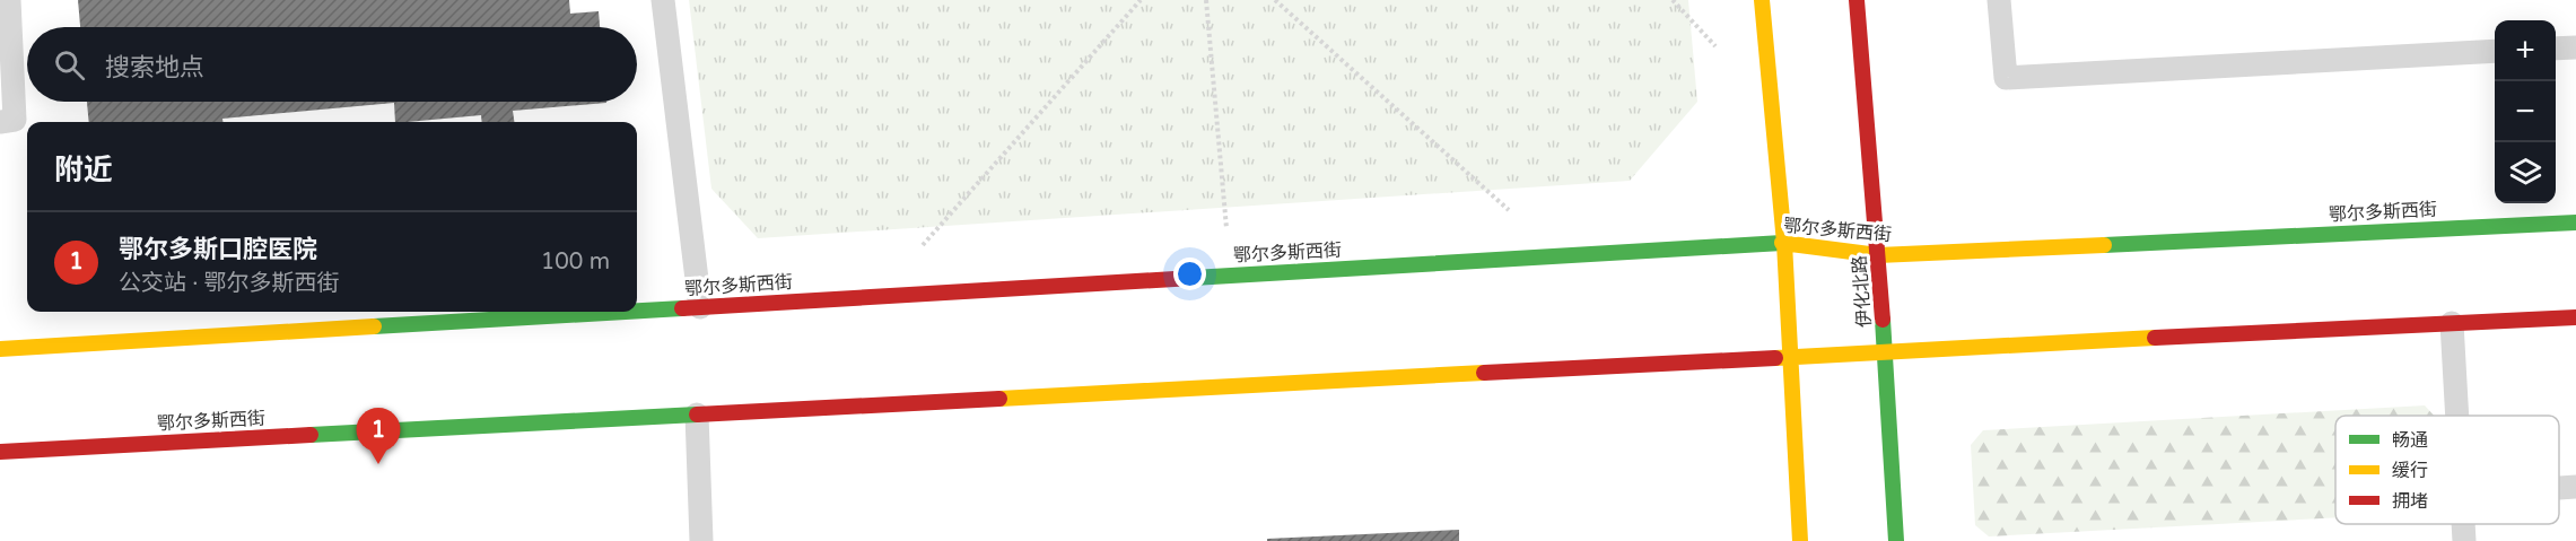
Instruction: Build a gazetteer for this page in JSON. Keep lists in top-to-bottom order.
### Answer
{
  "streets": {
    "main road": ["鄂尔多斯西街", "伊化北路"]
  },
  "crossings": [
    ["鄂尔多斯西街", "伊化北路"]
  ],
  "legend": ["畅通", "缓行", "拥堵"],
  "page": {
    "map_buttons": ["+", "−"],
    "search": "搜索地点",
    "heading": "附近",
    "list": [
      {
        "mark": "1",
        "name": "鄂尔多斯口腔医院",
        "note": "公交站 · 鄂尔多斯西街",
        "value": "100 m"
      }
    ],
    "pins": "1"
  }
}
